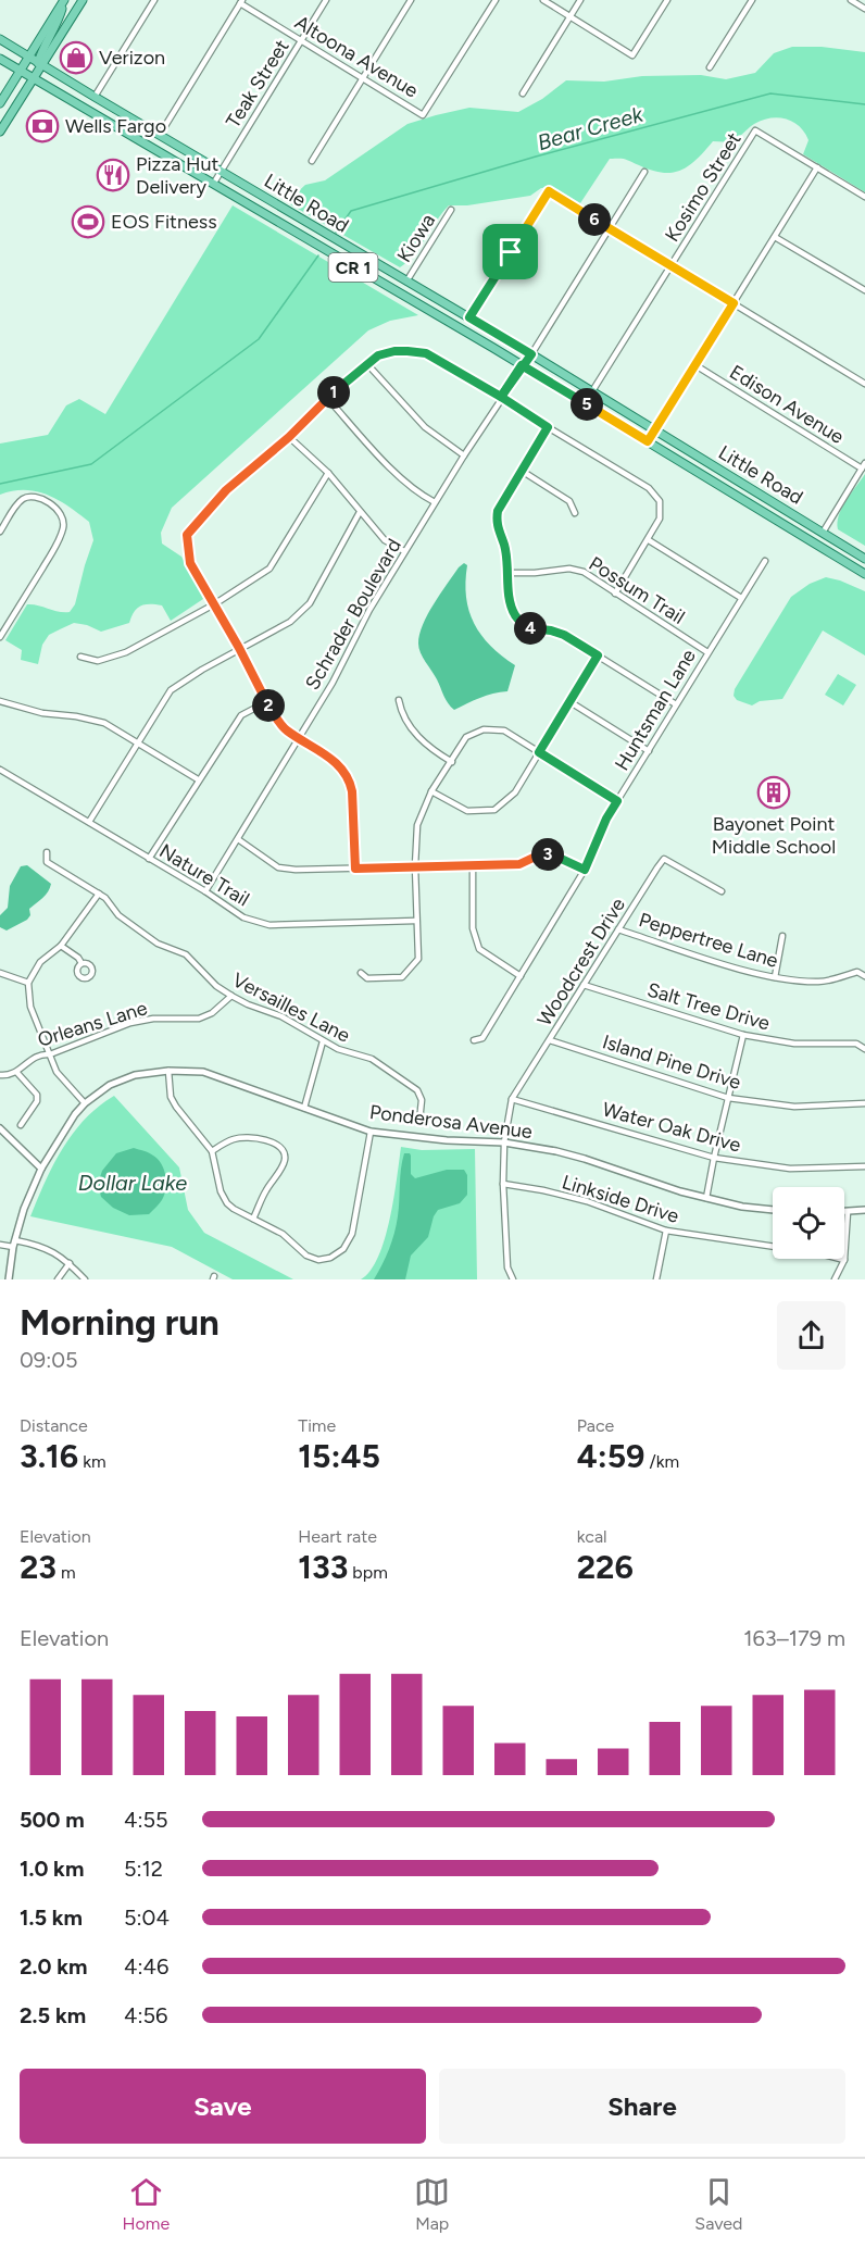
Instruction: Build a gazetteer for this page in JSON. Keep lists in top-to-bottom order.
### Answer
{
  "streets": {
    "main road": ["Little Road", "CR 1"],
    "street": [
      "Altoona Avenue",
      "Teak Street",
      "Kosimo Street",
      "Kiowa",
      "Edison Avenue",
      "Possum Trail",
      "Schrader Boulevard",
      "Huntsman Lane",
      "Nature Trail",
      "Peppertree Lane",
      "Woodcrest Drive",
      "Salt Tree Drive",
      "Versailles Lane",
      "Orleans Lane",
      "Island Pine Drive",
      "Ponderosa Avenue",
      "Water Oak Drive",
      "Linkside Drive"
    ]
  },
  "crossings": [
    ["Altoona Avenue", "Teak Street"],
    ["Teak Street", "Little Road"],
    ["Kosimo Street", "Little Road"],
    ["Little Road", "Kiowa"],
    ["Little Road", "Schrader Boulevard"],
    ["Possum Trail", "Huntsman Lane"],
    ["Schrader Boulevard", "Nature Trail"],
    ["Peppertree Lane", "Woodcrest Drive"],
    ["Woodcrest Drive", "Salt Tree Drive"],
    ["Woodcrest Drive", "Island Pine Drive"],
    ["Woodcrest Drive", "Ponderosa Avenue"],
    ["Woodcrest Drive", "Water Oak Drive"],
    ["Woodcrest Drive", "Linkside Drive"],
    ["Versailles Lane", "Orleans Lane"],
    ["Versailles Lane", "Ponderosa Avenue"]
  ],
  "water": ["Bear Creek", "Dollar Lake"],
  "places": {
    "shop": ["Verizon"],
    "bank": ["Wells Fargo"],
    "restaurant": ["Pizza Hut Delivery"],
    "sports": ["EOS Fitness"],
    "building": ["Bayonet Point Middle School"]
  },
  "page": {
    "pins": [
      "6",
      "1",
      "5",
      "4",
      "2",
      "3"
    ],
    "heading": ["Morning run", "09:05"],
    "stats": [
      ["Distance", "3.16 km"],
      ["Time", "15:45"],
      ["Pace", "4:59 /km"],
      ["Elevation", "23 m"],
      ["Heart rate", "133 bpm"],
      ["kcal", "226"]
    ],
    "chart": ["Elevation", "163–179 m"],
    "list": [
      {
        "name": "500 m",
        "note": "4:55"
      },
      {
        "name": "1.0 km",
        "note": "5:12"
      },
      {
        "name": "1.5 km",
        "note": "5:04"
      },
      {
        "name": "2.0 km",
        "note": "4:46"
      },
      {
        "name": "2.5 km",
        "note": "4:56"
      }
    ],
    "buttons": ["Save", "Share"],
    "tabs": ["Home", "Map", "Saved"]
  }
}
